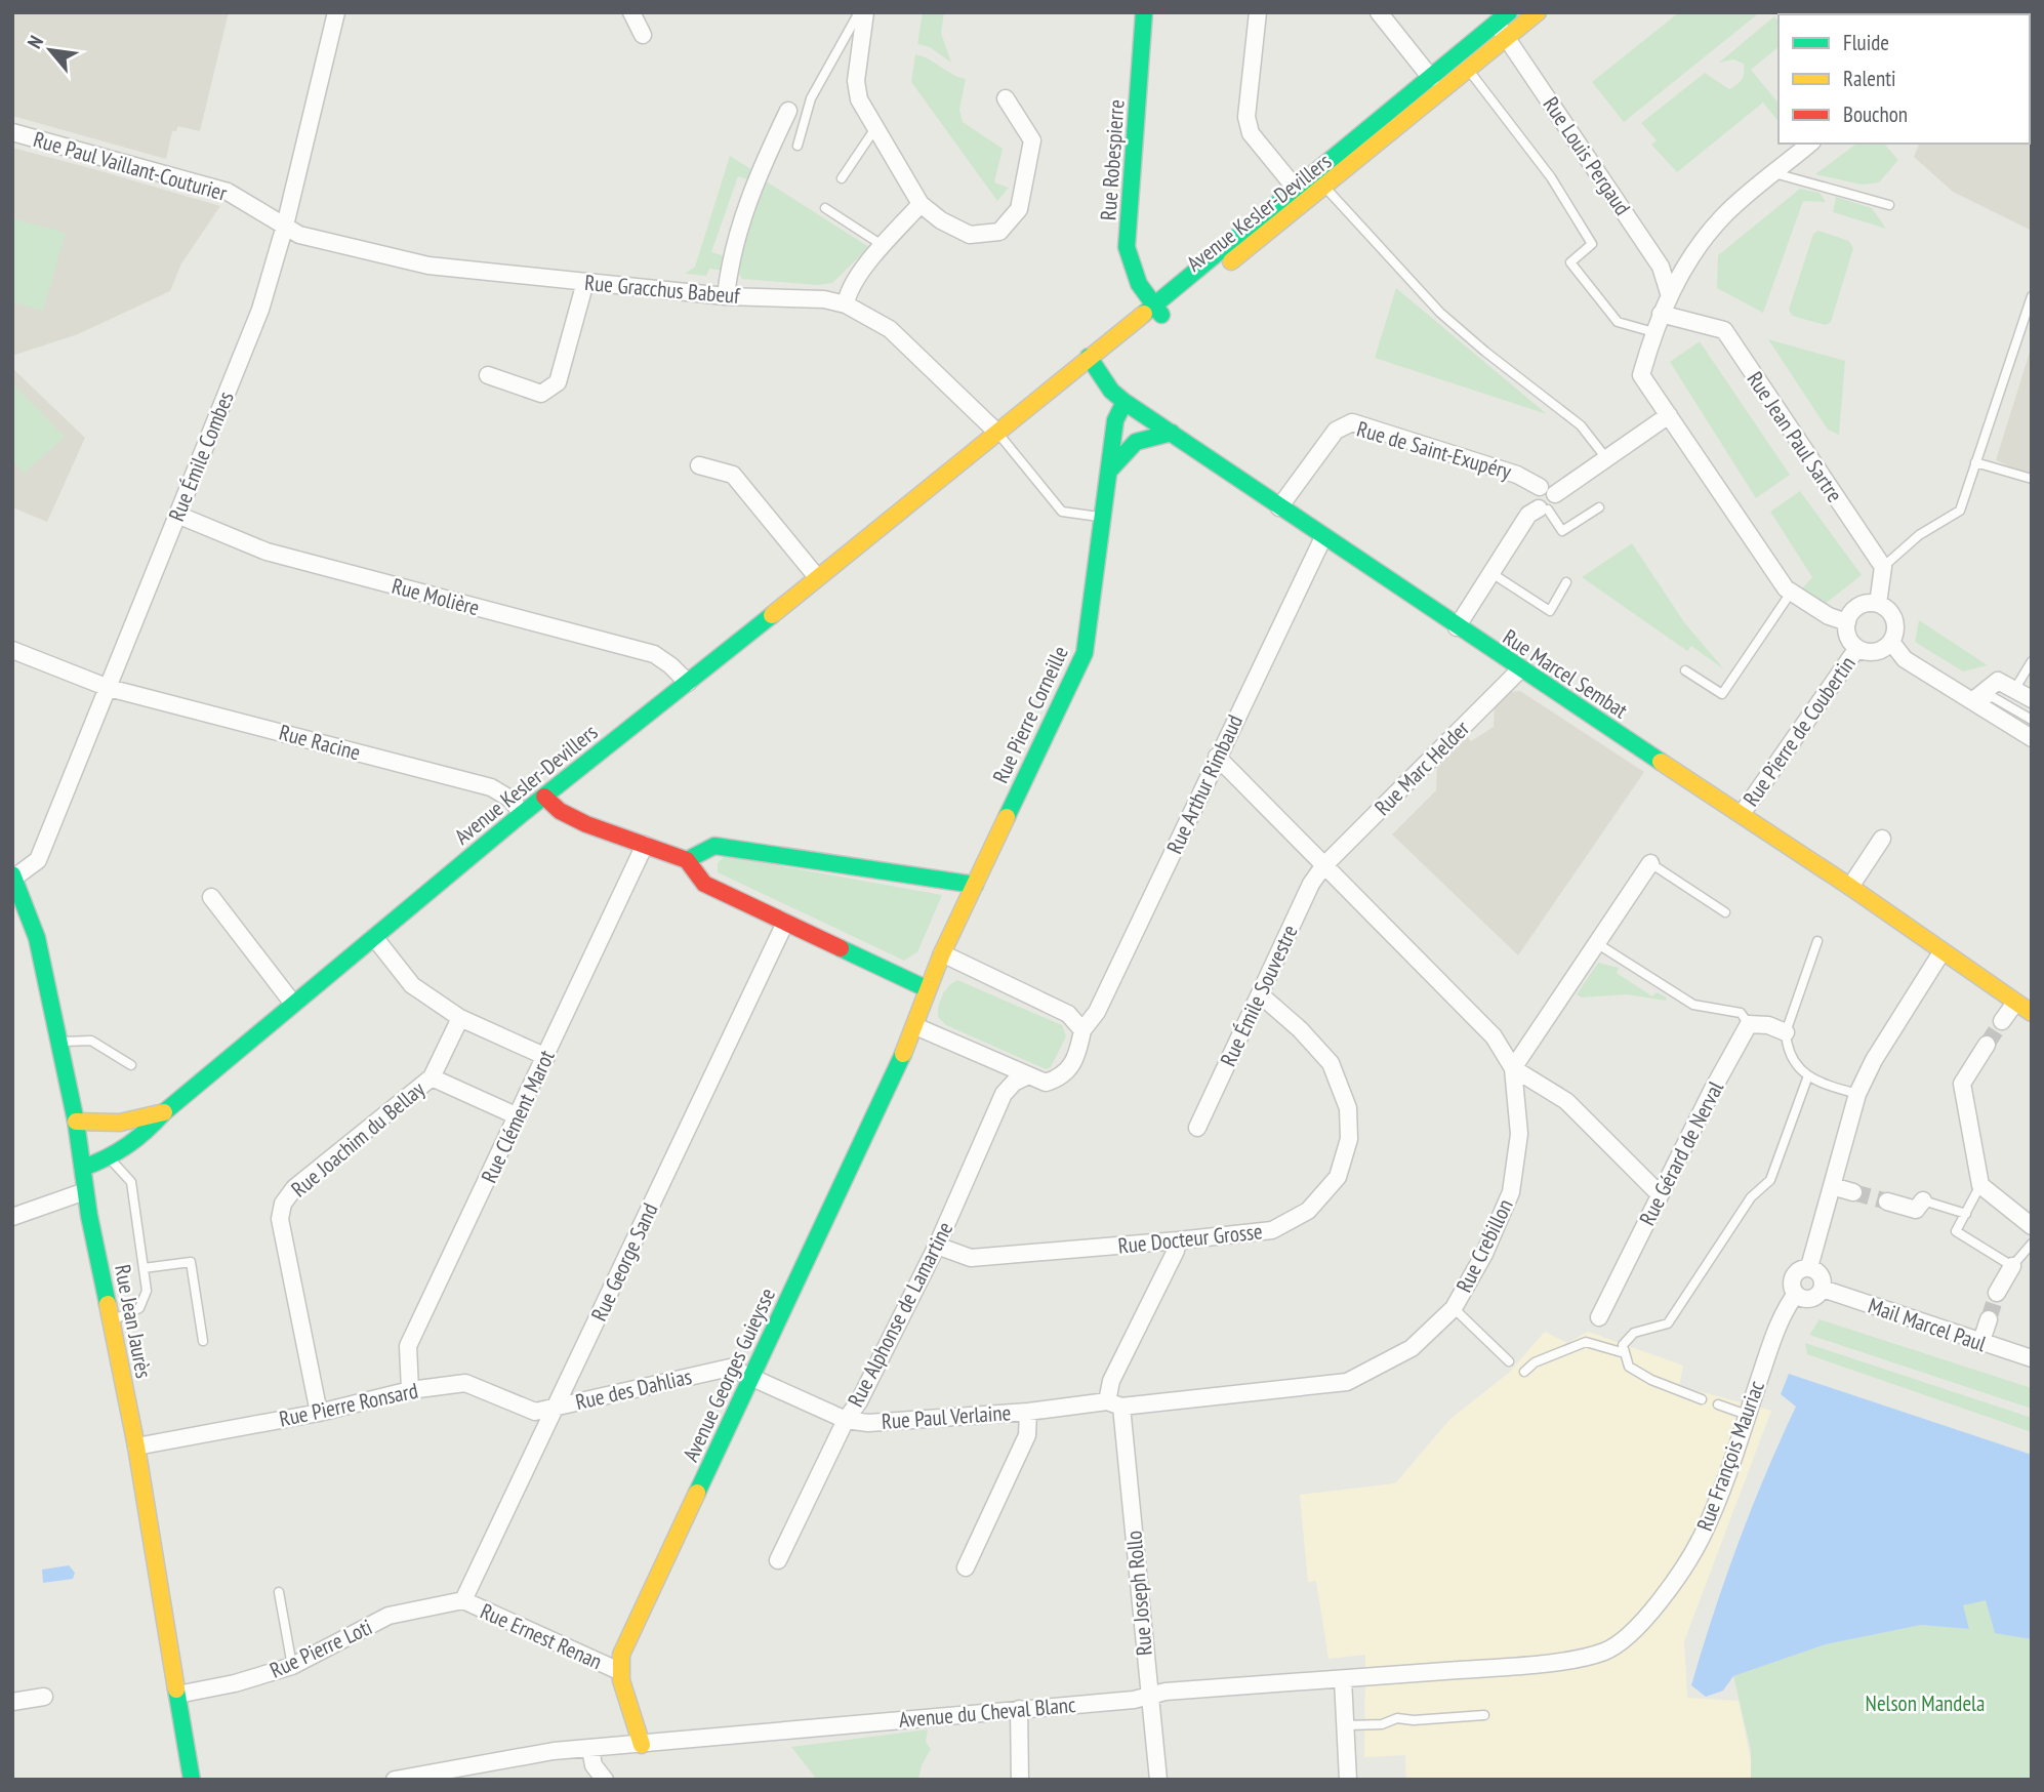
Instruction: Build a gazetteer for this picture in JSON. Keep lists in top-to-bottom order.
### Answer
{
  "streets": {
    "street": [
      "Rue Louis Pergaud",
      "Rue Robespierre",
      "Rue Paul Vaillant-Couturier",
      "Avenue Kesler-Devillers",
      "Rue Gracchus Babeuf",
      "Rue Jean Paul Sartre",
      "Rue de Saint-Exupéry",
      "Rue Émile Combes",
      "Rue Molière",
      "Rue Marcel Sembat",
      "Rue Pierre Corneille",
      "Rue Pierre de Coubertin",
      "Rue Racine",
      "Rue Marc Helder",
      "Rue Arthur Rimbaud",
      "Rue Émile Souvestre",
      "Rue Clément Marot",
      "Rue Joachim du Bellay",
      "Rue Gérard de Nerval",
      "Rue Docteur Grosse",
      "Rue Crebillon",
      "Rue George Sand",
      "Rue Alphonse de Lamartine",
      "Rue Jean Jaurès",
      "Mail Marcel Paul",
      "Avenue Georges Guieysse",
      "Rue des Dahlias",
      "Rue Pierre Ronsard",
      "Rue Paul Verlaine",
      "Rue François Mauriac",
      "Rue Joseph Rollo",
      "Rue Ernest Renan",
      "Rue Pierre Loti",
      "Avenue du Cheval Blanc"
    ]
  },
  "crossings": [
    ["Rue Louis Pergaud", "Avenue Kesler-Devillers"],
    ["Rue Robespierre", "Avenue Kesler-Devillers"],
    ["Rue Paul Vaillant-Couturier", "Rue Gracchus Babeuf"],
    ["Rue Paul Vaillant-Couturier", "Rue Émile Combes"],
    ["Avenue Kesler-Devillers", "Rue Gracchus Babeuf"],
    ["Avenue Kesler-Devillers", "Rue Molière"],
    ["Avenue Kesler-Devillers", "Rue Marcel Sembat"],
    ["Avenue Kesler-Devillers", "Rue Racine"],
    ["Avenue Kesler-Devillers", "Rue Jean Jaurès"],
    ["Rue Gracchus Babeuf", "Rue Émile Combes"],
    ["Rue de Saint-Exupéry", "Rue Marcel Sembat"],
    ["Rue Émile Combes", "Rue Molière"],
    ["Rue Émile Combes", "Rue Racine"],
    ["Rue Émile Combes", "Rue Jean Jaurès"],
    ["Rue Marcel Sembat", "Rue Pierre Corneille"],
    ["Rue Marcel Sembat", "Rue Pierre de Coubertin"],
    ["Rue Marcel Sembat", "Rue Marc Helder"],
    ["Rue Marcel Sembat", "Rue Arthur Rimbaud"],
    ["Rue Pierre Corneille", "Avenue Georges Guieysse"],
    ["Rue Marc Helder", "Rue Émile Souvestre"],
    ["Rue Marc Helder", "Rue Crebillon"],
    ["Rue Arthur Rimbaud", "Rue Crebillon"],
    ["Rue Arthur Rimbaud", "Rue Alphonse de Lamartine"],
    ["Rue Émile Souvestre", "Rue Docteur Grosse"],
    ["Rue Émile Souvestre", "Rue Crebillon"],
    ["Rue Clément Marot", "Rue Joachim du Bellay"],
    ["Rue Clément Marot", "Rue Pierre Ronsard"],
    ["Rue Joachim du Bellay", "Rue Pierre Ronsard"],
    ["Rue Docteur Grosse", "Rue Alphonse de Lamartine"],
    ["Rue Crebillon", "Rue Paul Verlaine"],
    ["Rue Crebillon", "Rue Joseph Rollo"],
    ["Rue George Sand", "Rue des Dahlias"],
    ["Rue George Sand", "Rue Pierre Ronsard"],
    ["Rue George Sand", "Rue Ernest Renan"],
    ["Rue George Sand", "Rue Pierre Loti"],
    ["Rue Alphonse de Lamartine", "Rue Paul Verlaine"],
    ["Rue Jean Jaurès", "Rue Pierre Ronsard"],
    ["Rue Jean Jaurès", "Rue Pierre Loti"],
    ["Mail Marcel Paul", "Rue François Mauriac"],
    ["Avenue Georges Guieysse", "Rue des Dahlias"],
    ["Avenue Georges Guieysse", "Rue Paul Verlaine"],
    ["Avenue Georges Guieysse", "Rue Ernest Renan"],
    ["Rue des Dahlias", "Rue Pierre Ronsard"],
    ["Rue des Dahlias", "Rue Paul Verlaine"],
    ["Rue Paul Verlaine", "Rue Joseph Rollo"],
    ["Rue François Mauriac", "Avenue du Cheval Blanc"],
    ["Rue Joseph Rollo", "Avenue du Cheval Blanc"],
    ["Rue Ernest Renan", "Rue Pierre Loti"]
  ],
  "parks": ["Nelson Mandela"],
  "legend": ["Fluide", "Ralenti", "Bouchon"],
  "north": "top left"
}
